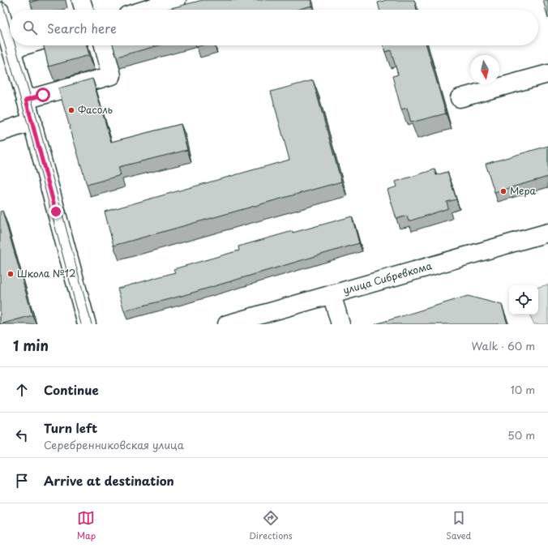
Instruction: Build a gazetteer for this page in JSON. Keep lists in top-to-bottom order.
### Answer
{
  "streets": {
    "street": ["улица Сибревкома"]
  },
  "places": ["Фасоль", "Мера", "Школа №12"],
  "north": "bottom",
  "page": {
    "search": "Search here",
    "heading": ["1 min", "Walk · 60 m"],
    "list": [
      ["Continue", "10 m"],
      ["Turn left", "Серебренниковская улица", "50 m"],
      "Arrive at destination"
    ],
    "nav": ["Map", "Directions", "Saved"]
  }
}
